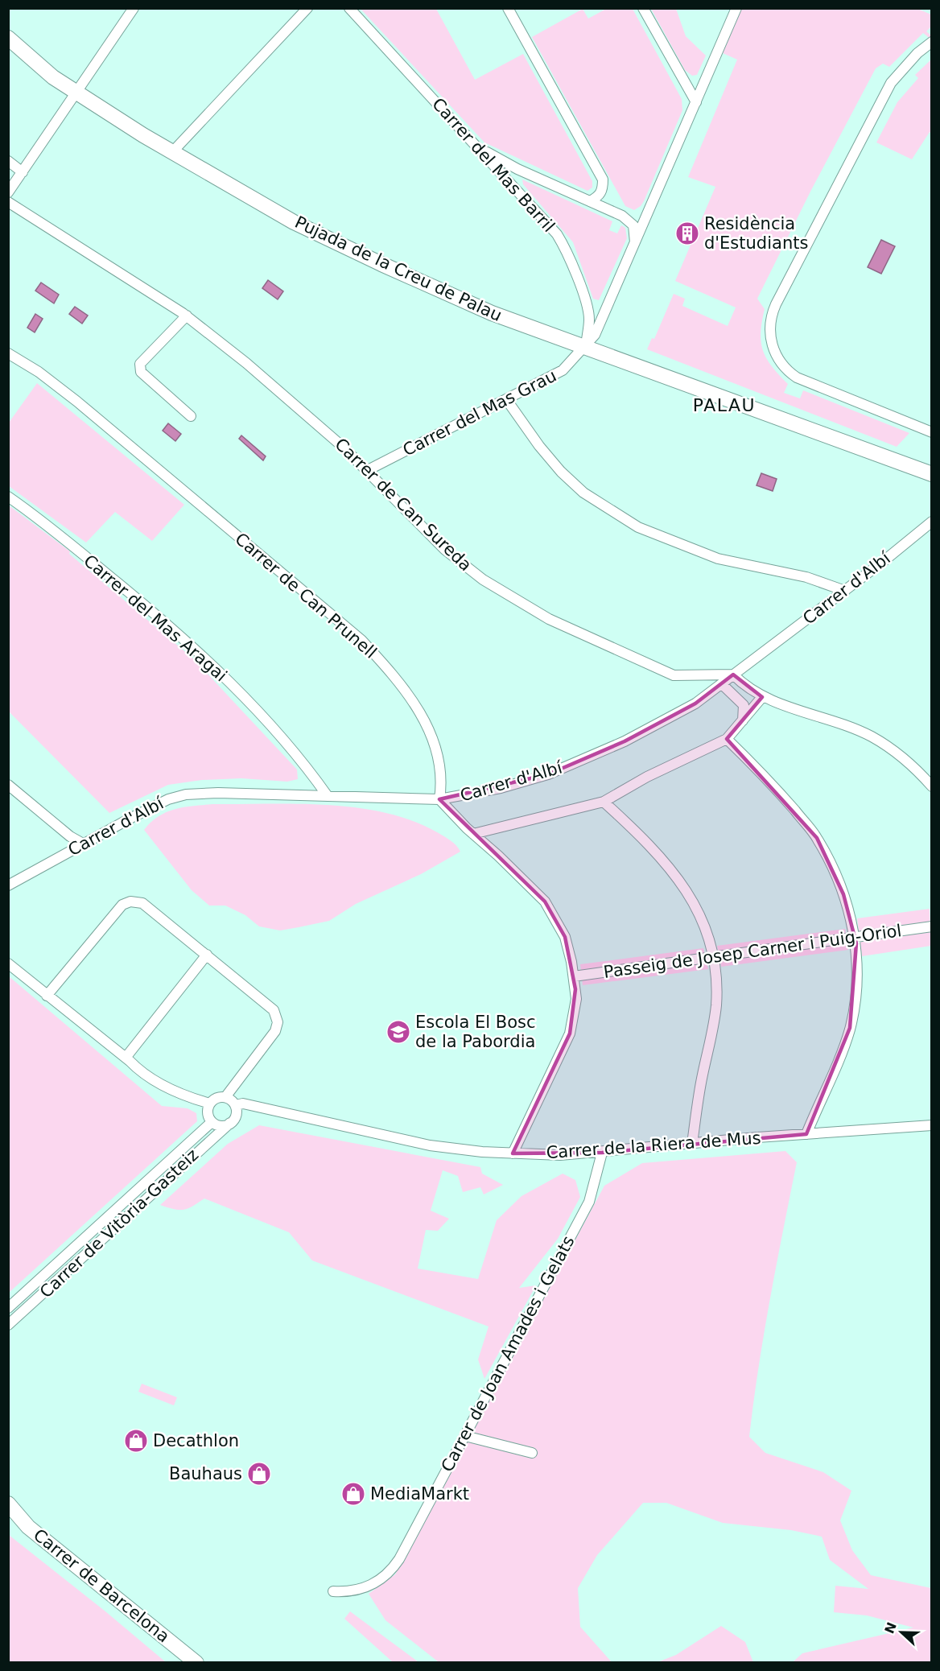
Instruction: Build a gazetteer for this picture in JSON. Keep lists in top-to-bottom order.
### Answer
{
  "streets": {
    "street": [
      "Carrer del Mas Barril",
      "Pujada de la Creu de Palau",
      "Carrer del Mas Grau",
      "Carrer de Can Sureda",
      "Carrer d'Albí",
      "Carrer de Can Prunell",
      "Carrer del Mas Aragai",
      "Passeig de Josep Carner i Puig-Oriol",
      "Carrer de la Riera de Mus",
      "Carrer de Vitòria-Gasteiz",
      "Carrer de Joan Amades i Gelats",
      "Carrer de Barcelona"
    ]
  },
  "crossings": [
    ["Carrer del Mas Barril", "Pujada de la Creu de Palau"],
    ["Carrer del Mas Barril", "Carrer del Mas Grau"],
    ["Pujada de la Creu de Palau", "Carrer del Mas Grau"],
    ["Carrer del Mas Grau", "Carrer de Can Sureda"],
    ["Carrer de Can Sureda", "Carrer d'Albí"],
    ["Carrer d'Albí", "Carrer de Can Prunell"],
    ["Carrer d'Albí", "Carrer del Mas Aragai"],
    ["Carrer de la Riera de Mus", "Carrer de Vitòria-Gasteiz"],
    ["Carrer de la Riera de Mus", "Carrer de Joan Amades i Gelats"]
  ],
  "districts": ["PALAU"],
  "places": {
    "building": ["Residència d'Estudiants"],
    "school or university": ["Escola El Bosc de la Pabordia"],
    "shop": ["Decathlon", "Bauhaus", "MediaMarkt"]
  },
  "north": "left"
}
